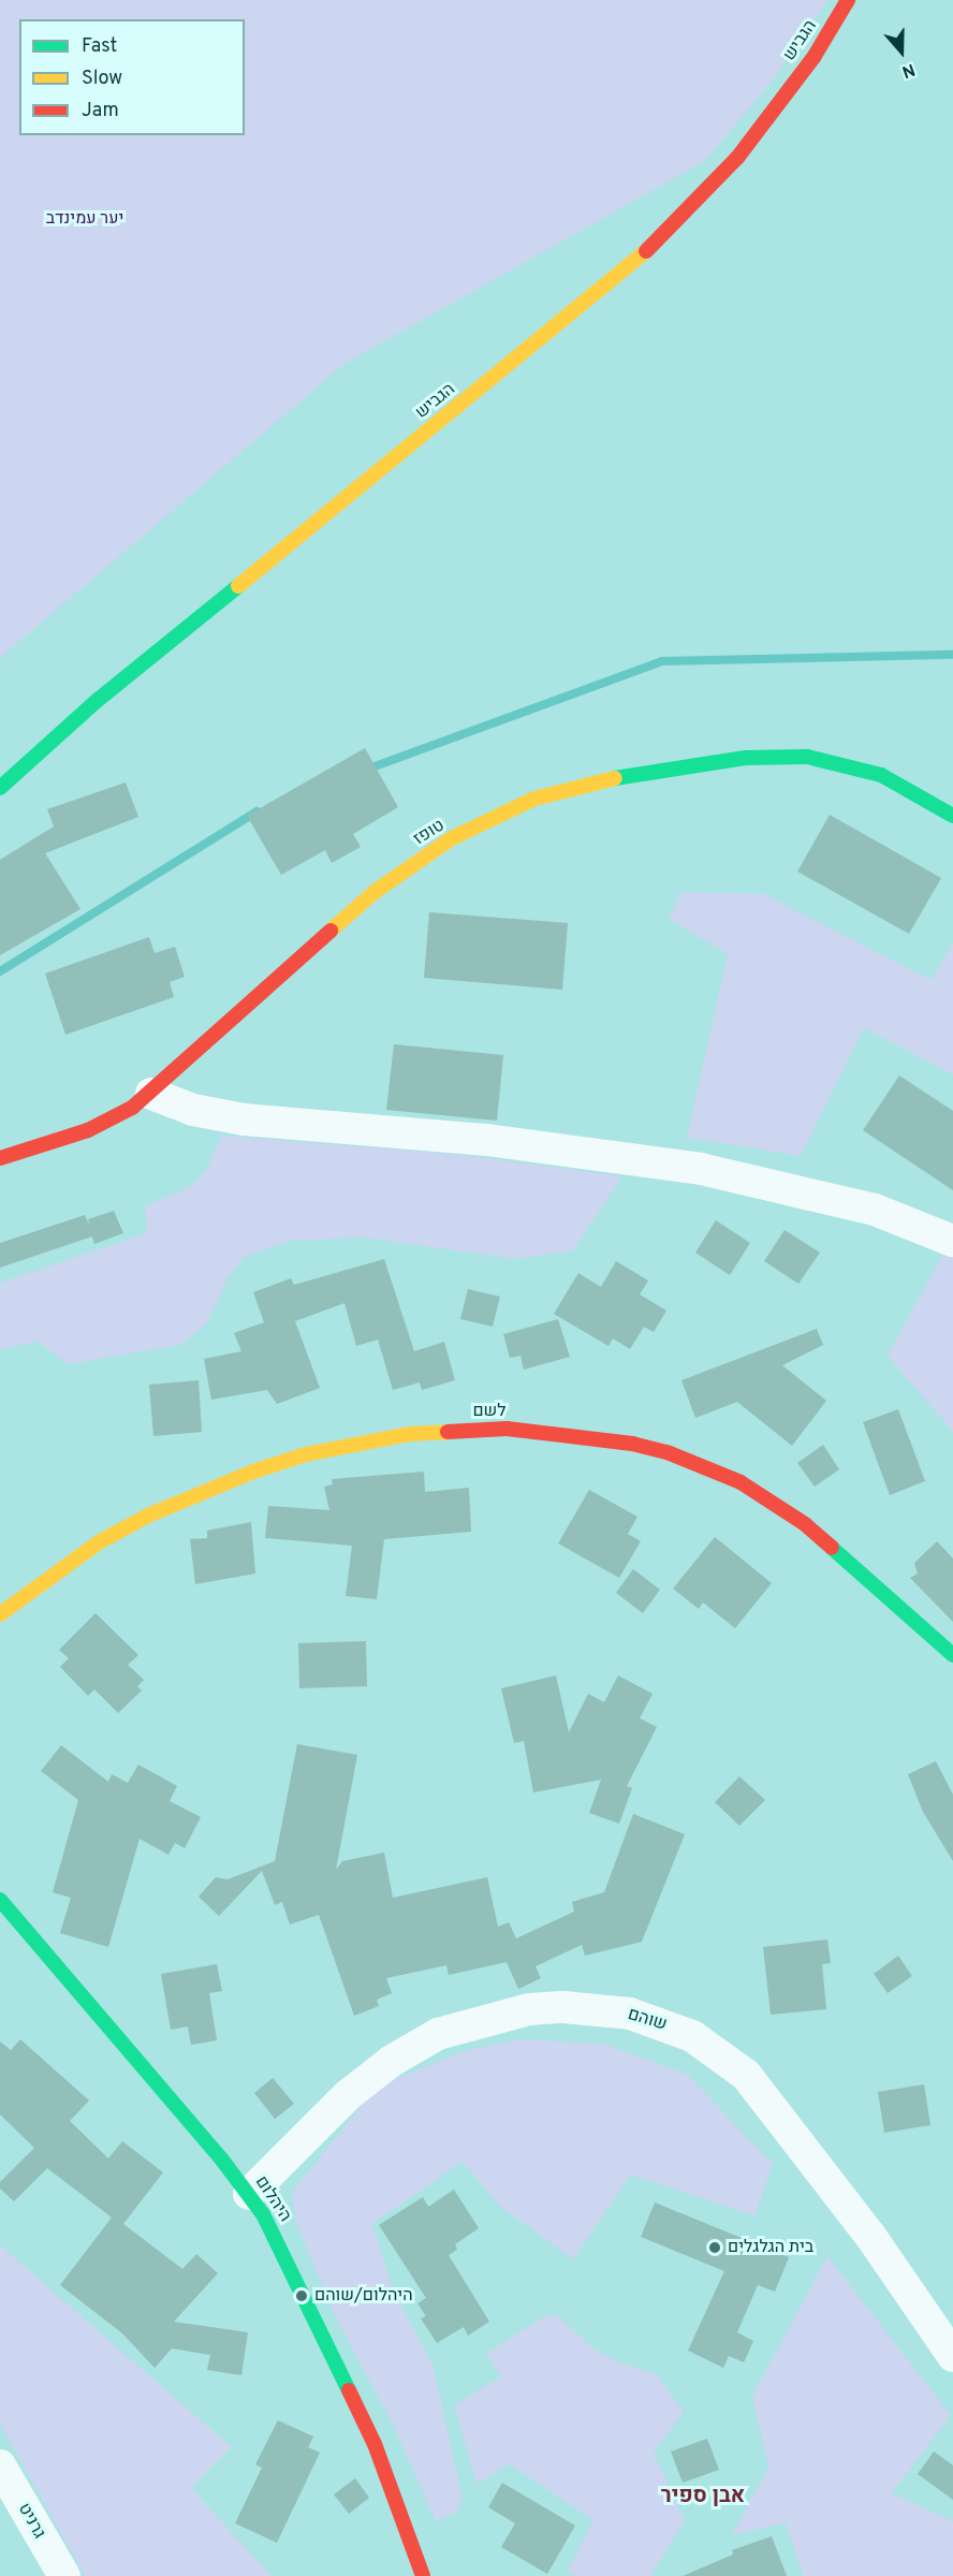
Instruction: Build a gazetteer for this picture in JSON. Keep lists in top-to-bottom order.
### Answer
{
  "streets": {
    "street": [
      "הגביש",
      "טופז",
      "לשם",
      "שוהם",
      "היהלום",
      "גרניט"
    ]
  },
  "crossings": [
    ["שוהם", "היהלום"]
  ],
  "districts": ["אבן ספיר"],
  "parks": ["יער עמינדב"],
  "places": ["בית הגלגלים", "היהלום/שוהם"],
  "legend": ["Fast", "Slow", "Jam"],
  "north": "bottom"
}
